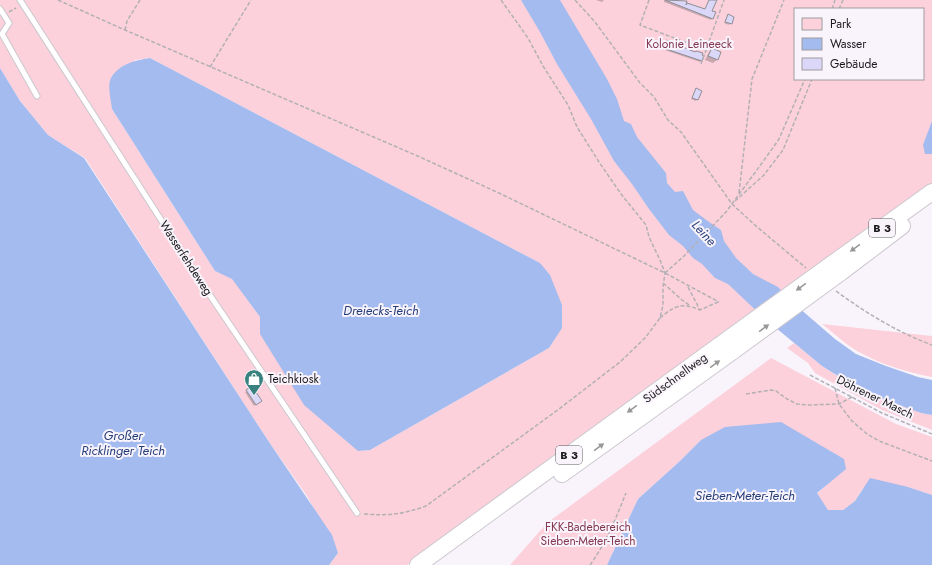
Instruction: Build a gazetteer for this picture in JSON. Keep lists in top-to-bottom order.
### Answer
{
  "streets": {
    "highway": ["B 3", "Südschnellweg"],
    "lane": ["Wasserfehdeweg"],
    "path": ["Döhrener Masch"]
  },
  "water": [
    "Leine",
    "Dreiecks-Teich",
    "Großer Ricklinger Teich",
    "Sieben-Meter-Teich"
  ],
  "parks": ["Kolonie Leineeck", "FKK-Badebereich Sieben-Meter-Teich"],
  "places": {
    "shop": ["Teichkiosk"]
  },
  "legend": ["Park", "Wasser", "Gebäude"]
}
